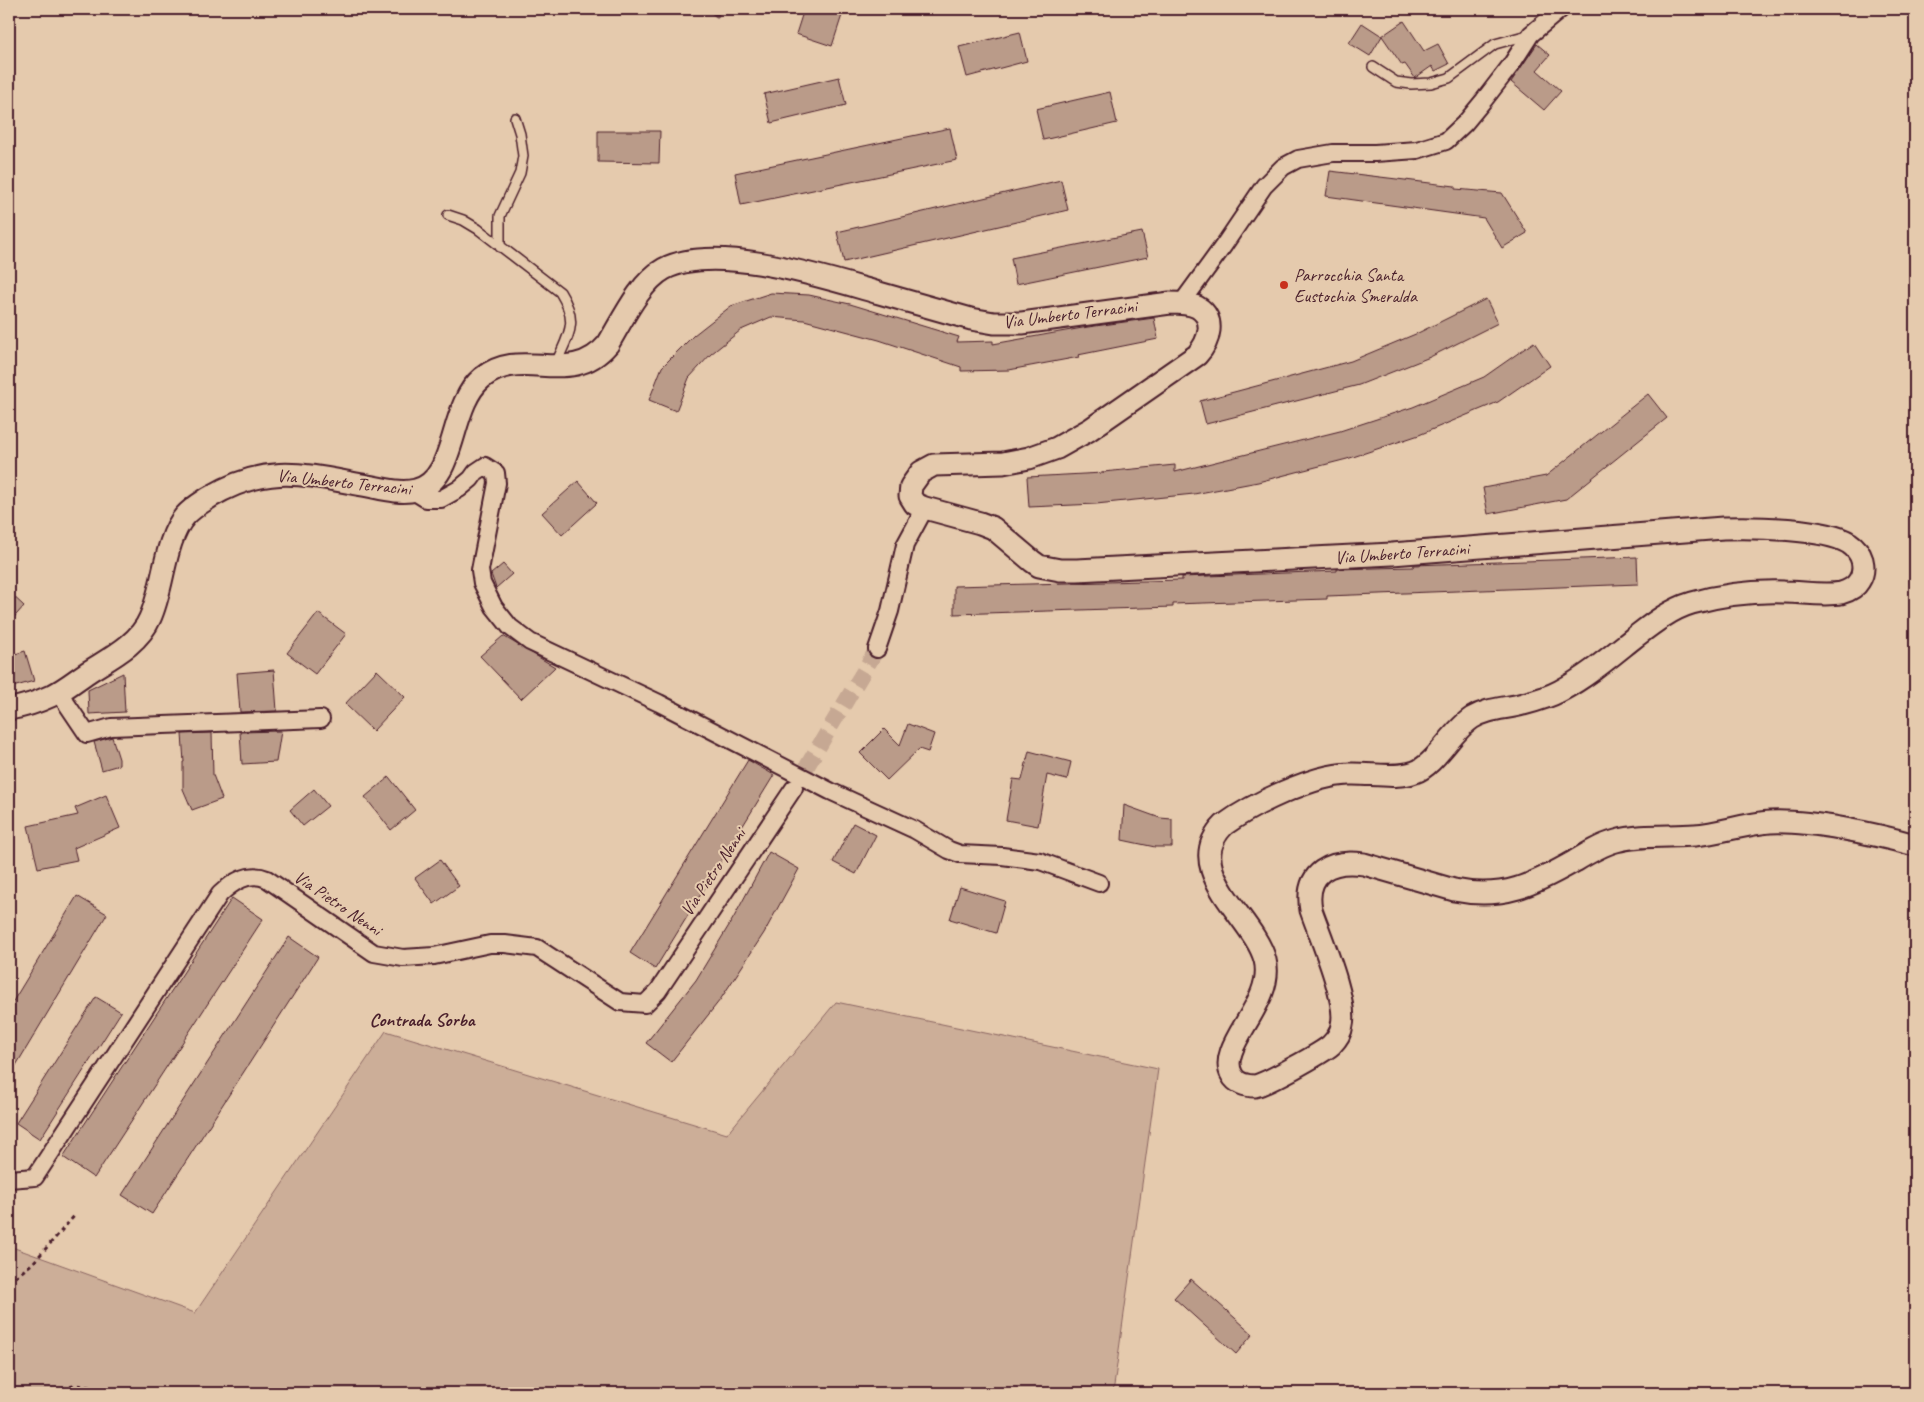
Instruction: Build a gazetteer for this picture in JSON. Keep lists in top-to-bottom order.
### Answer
{
  "streets": {
    "street": ["Via Umberto Terracini", "Via Pietro Nenni"]
  },
  "districts": ["Contrada Sorba"],
  "places": ["Parrocchia Santa Eustochia Smeralda"]
}
